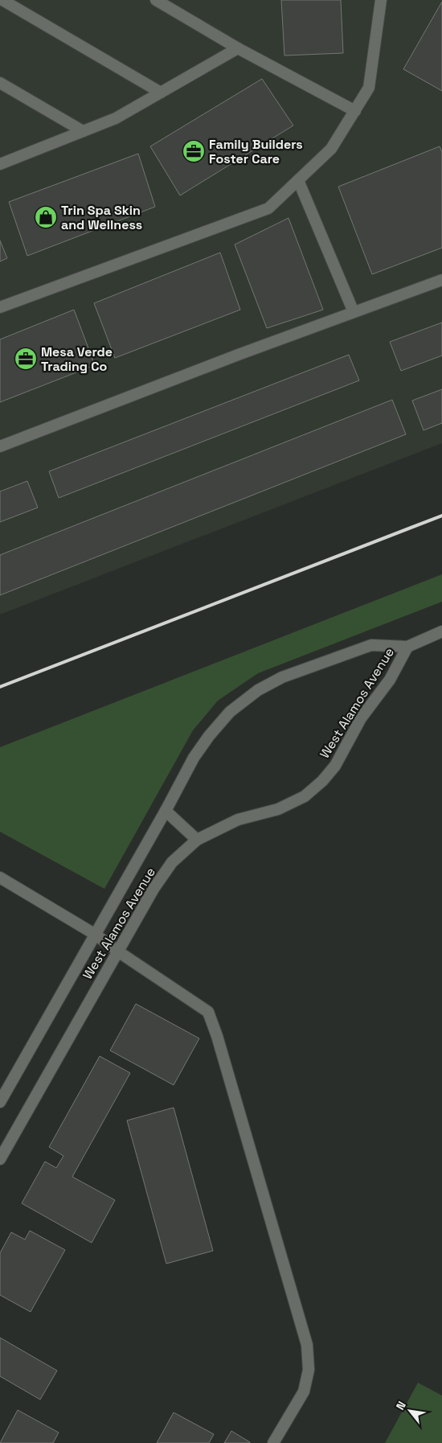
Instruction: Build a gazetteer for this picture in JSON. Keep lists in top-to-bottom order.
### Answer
{
  "streets": {
    "street": ["West Alamos Avenue"]
  },
  "places": {
    "office": ["Family Builders Foster Care", "Mesa Verde Trading Co"],
    "shop": ["Trin Spa Skin and Wellness"]
  },
  "north": "top left"
}
